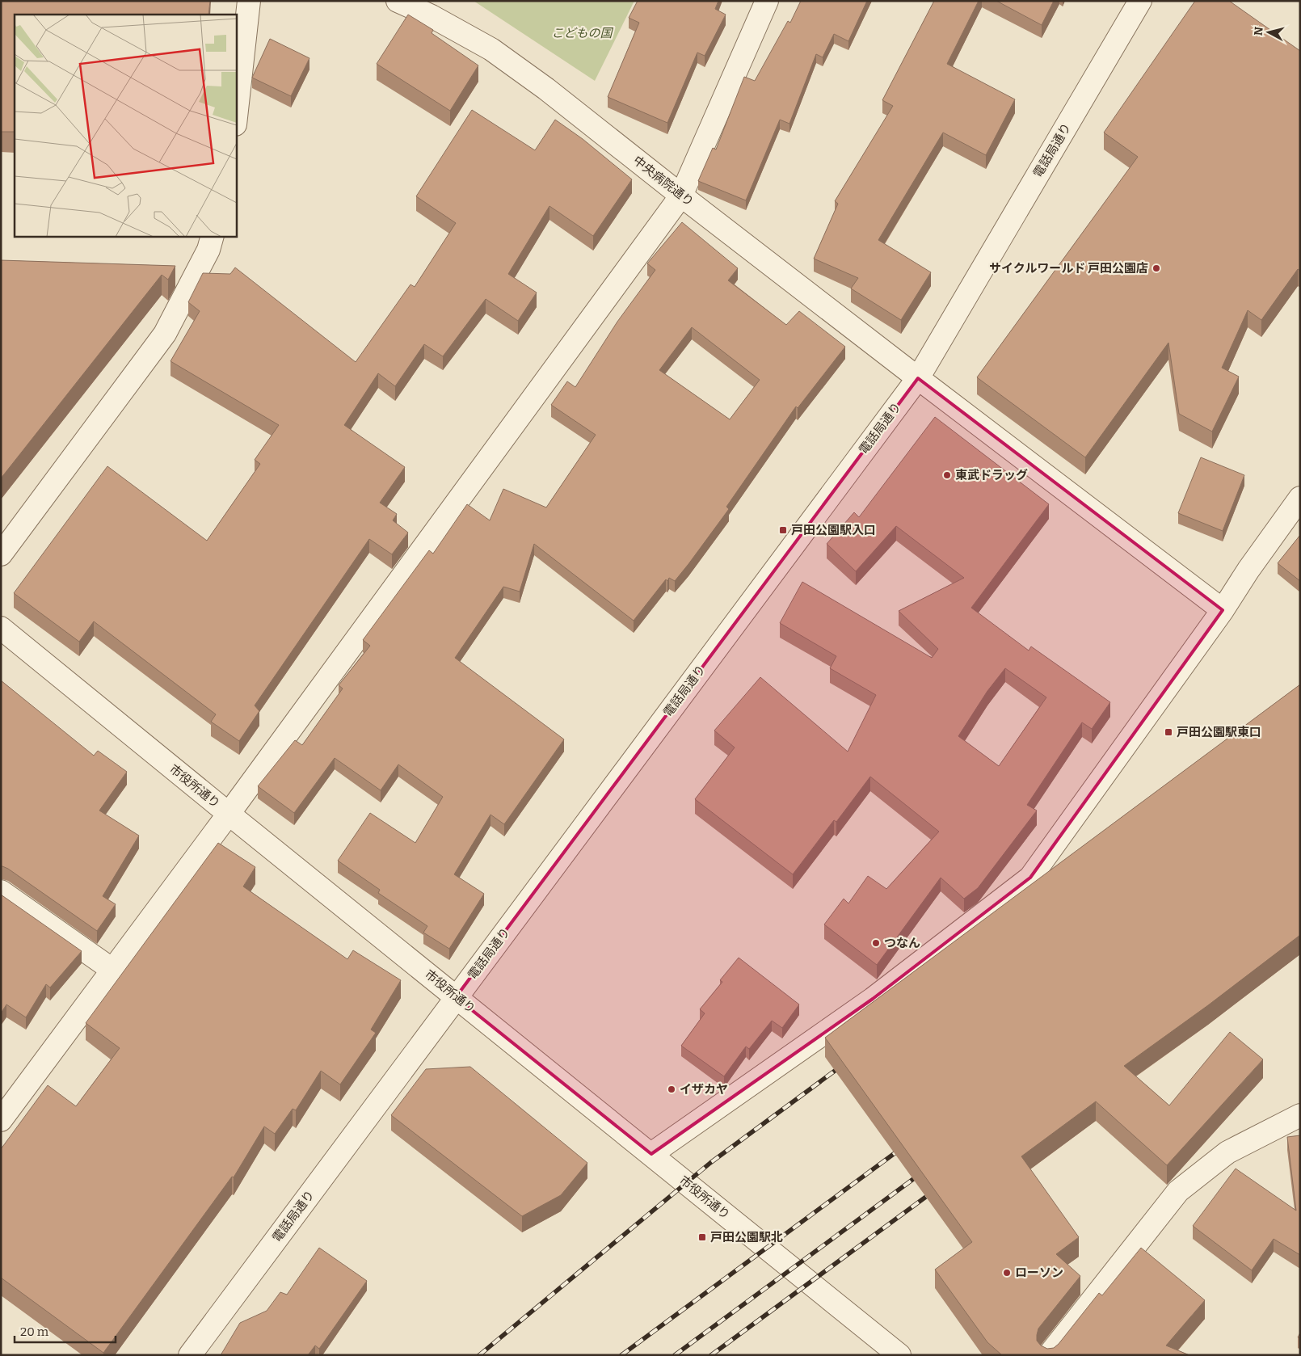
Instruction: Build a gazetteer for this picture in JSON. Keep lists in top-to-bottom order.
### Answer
{
  "streets": {
    "street": ["電話局通り", "中央病院通り", "市役所通り"]
  },
  "crossings": [
    ["電話局通り", "中央病院通り"],
    ["電話局通り", "市役所通り"]
  ],
  "parks": ["こどもの国"],
  "places": {
    "other": [
      "サイクルワールド 戸田公園店",
      "東武ドラッグ",
      "つなん",
      "イザカヤ",
      "ローソン"
    ],
    "transit": ["戸田公園駅入口", "戸田公園駅東口", "戸田公園駅北"]
  },
  "scale_bar": "20 m",
  "north": "left"
}
